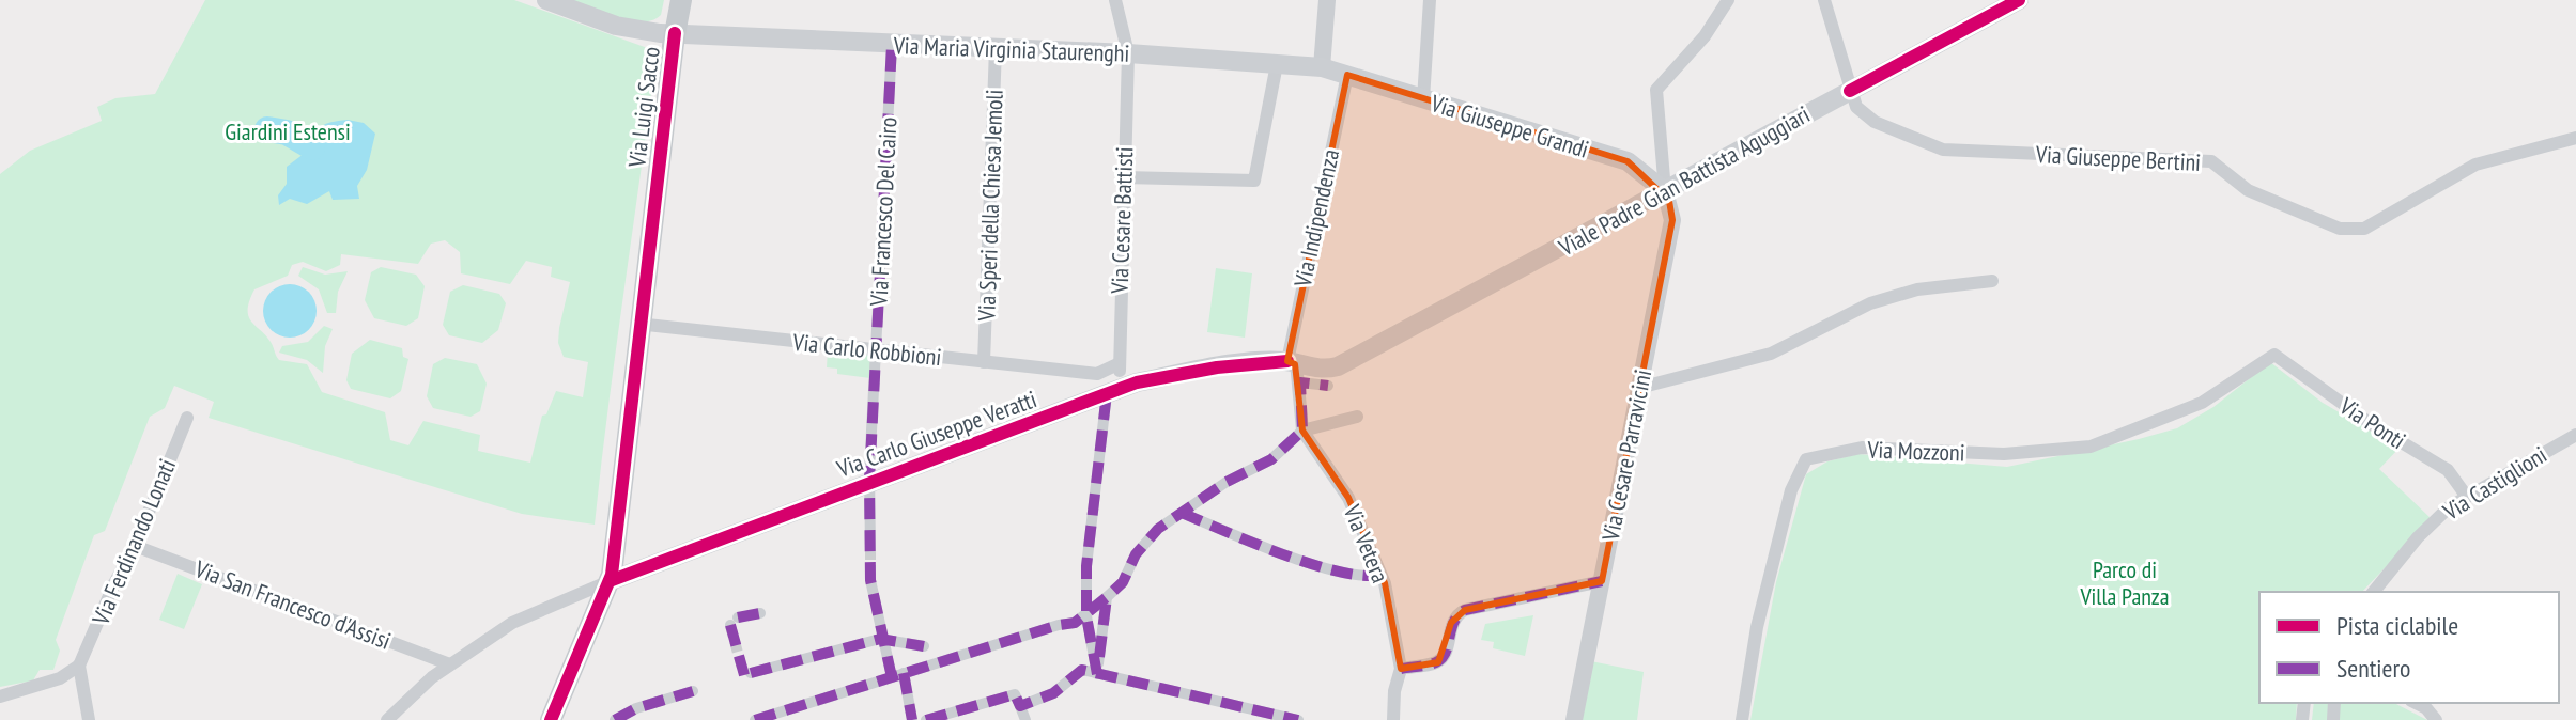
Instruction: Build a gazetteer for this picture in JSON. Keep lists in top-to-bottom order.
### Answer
{
  "streets": {
    "main road": [
      "Via Maria Virginia Staurenghi",
      "Via Luigi Sacco",
      "Via Giuseppe Grandi",
      "Viale Padre Gian Battista Aguggiari",
      "Via Carlo Giuseppe Veratti"
    ],
    "street": [
      "Via Giuseppe Bertini",
      "Via Speri della Chiesa Jemoli",
      "Via Francesco Del Cairo",
      "Via Indipendenza",
      "Via Cesare Battisti",
      "Via Carlo Robbioni",
      "Via Ponti",
      "Via Mozzoni",
      "Via Cesare Parravicini",
      "Via Castiglioni",
      "Via Ferdinando Lonati",
      "Via Vetera",
      "Via San Francesco d'Assisi"
    ]
  },
  "crossings": [
    ["Via Maria Virginia Staurenghi", "Via Luigi Sacco"],
    ["Via Maria Virginia Staurenghi", "Via Giuseppe Grandi"],
    ["Via Maria Virginia Staurenghi", "Via Speri della Chiesa Jemoli"],
    ["Via Maria Virginia Staurenghi", "Via Francesco Del Cairo"],
    ["Via Maria Virginia Staurenghi", "Via Indipendenza"],
    ["Via Maria Virginia Staurenghi", "Via Cesare Battisti"],
    ["Via Luigi Sacco", "Via Carlo Robbioni"],
    ["Via Luigi Sacco", "Via Carlo Giuseppe Veratti"],
    ["Via Giuseppe Grandi", "Viale Padre Gian Battista Aguggiari"],
    ["Via Giuseppe Grandi", "Via Indipendenza"],
    ["Via Giuseppe Grandi", "Via Cesare Parravicini"],
    ["Via Giuseppe Bertini", "Viale Padre Gian Battista Aguggiari"],
    ["Viale Padre Gian Battista Aguggiari", "Via Indipendenza"],
    ["Viale Padre Gian Battista Aguggiari", "Via Carlo Giuseppe Veratti"],
    ["Viale Padre Gian Battista Aguggiari", "Via Cesare Parravicini"],
    ["Via Speri della Chiesa Jemoli", "Via Carlo Robbioni"],
    ["Via Francesco Del Cairo", "Via Carlo Robbioni"],
    ["Via Francesco Del Cairo", "Via Carlo Giuseppe Veratti"],
    ["Via Indipendenza", "Via Carlo Giuseppe Veratti"],
    ["Via Indipendenza", "Via Vetera"],
    ["Via Cesare Battisti", "Via Carlo Giuseppe Veratti"],
    ["Via Ponti", "Via Mozzoni"],
    ["Via Ponti", "Via Castiglioni"],
    ["Via Ferdinando Lonati", "Via San Francesco d'Assisi"]
  ],
  "parks": ["Giardini Estensi", "Parco di Villa Panza"],
  "legend": ["Pista ciclabile", "Sentiero"]
}
